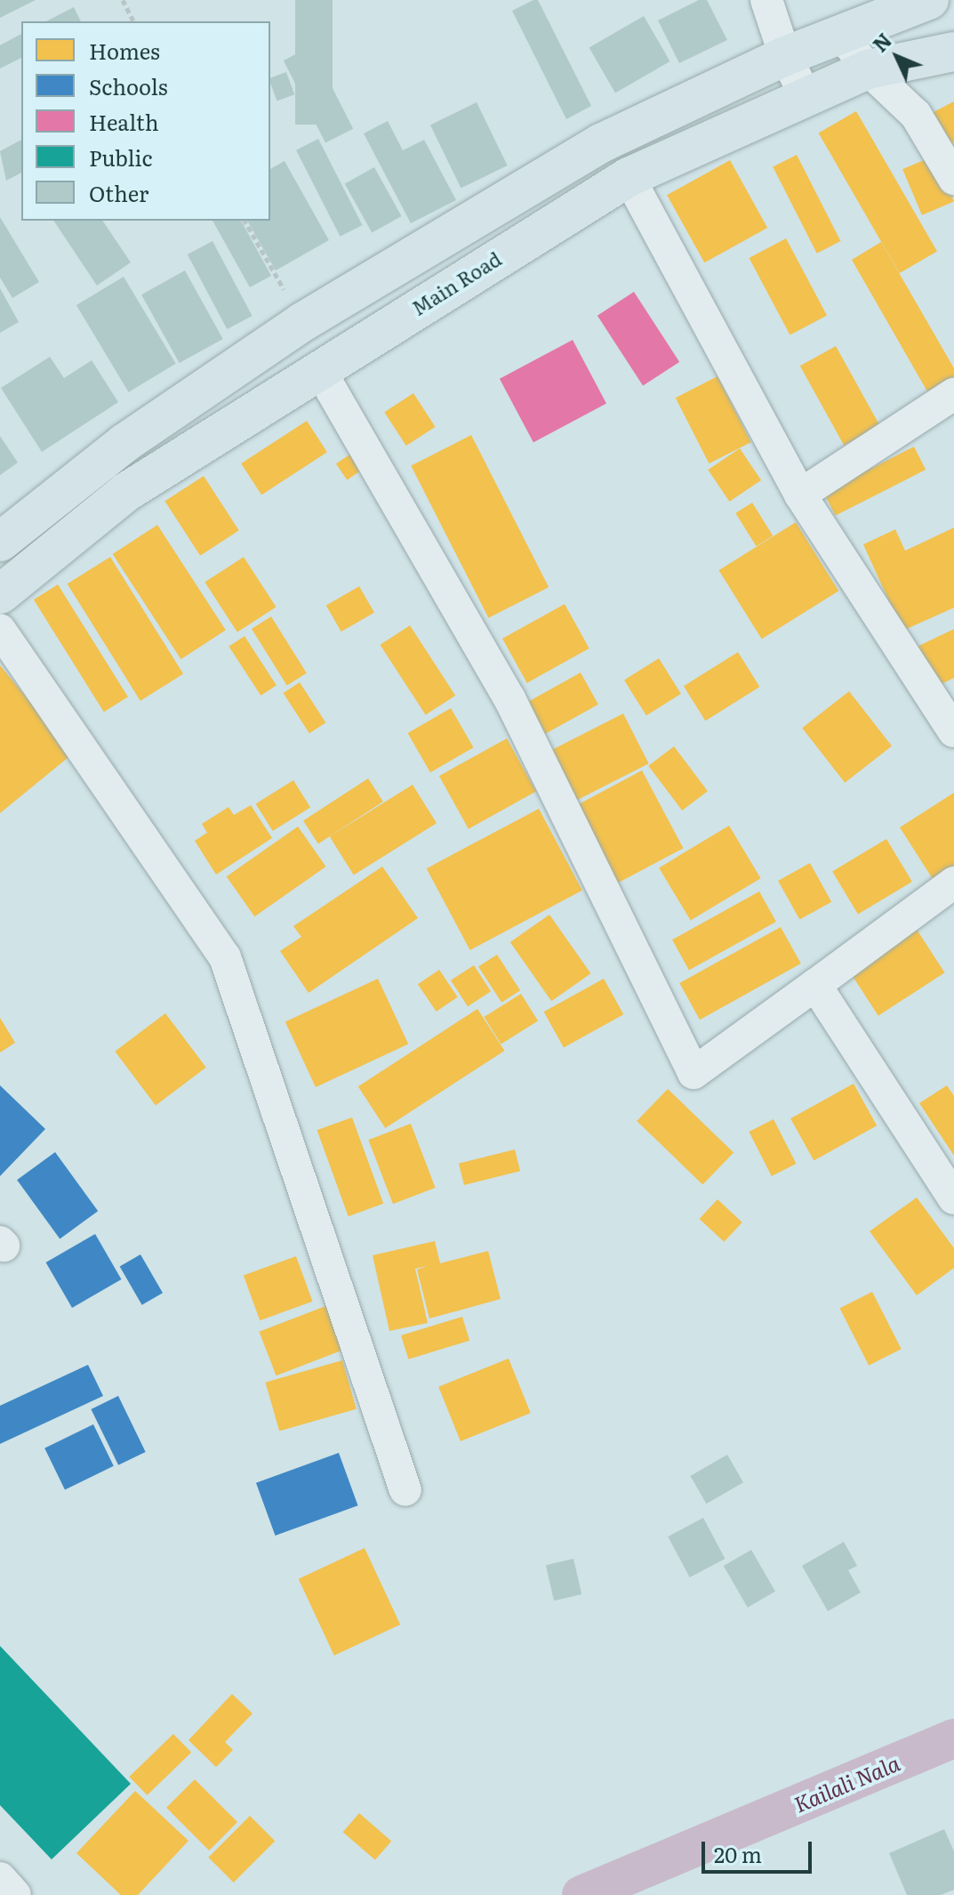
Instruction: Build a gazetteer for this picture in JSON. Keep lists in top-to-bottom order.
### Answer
{
  "streets": {
    "main road": ["Main Road"]
  },
  "water": ["Kailali Nala"],
  "legend": [
    "Homes",
    "Schools",
    "Health",
    "Public",
    "Other"
  ],
  "scale_bar": "20 m",
  "north": "top left"
}
